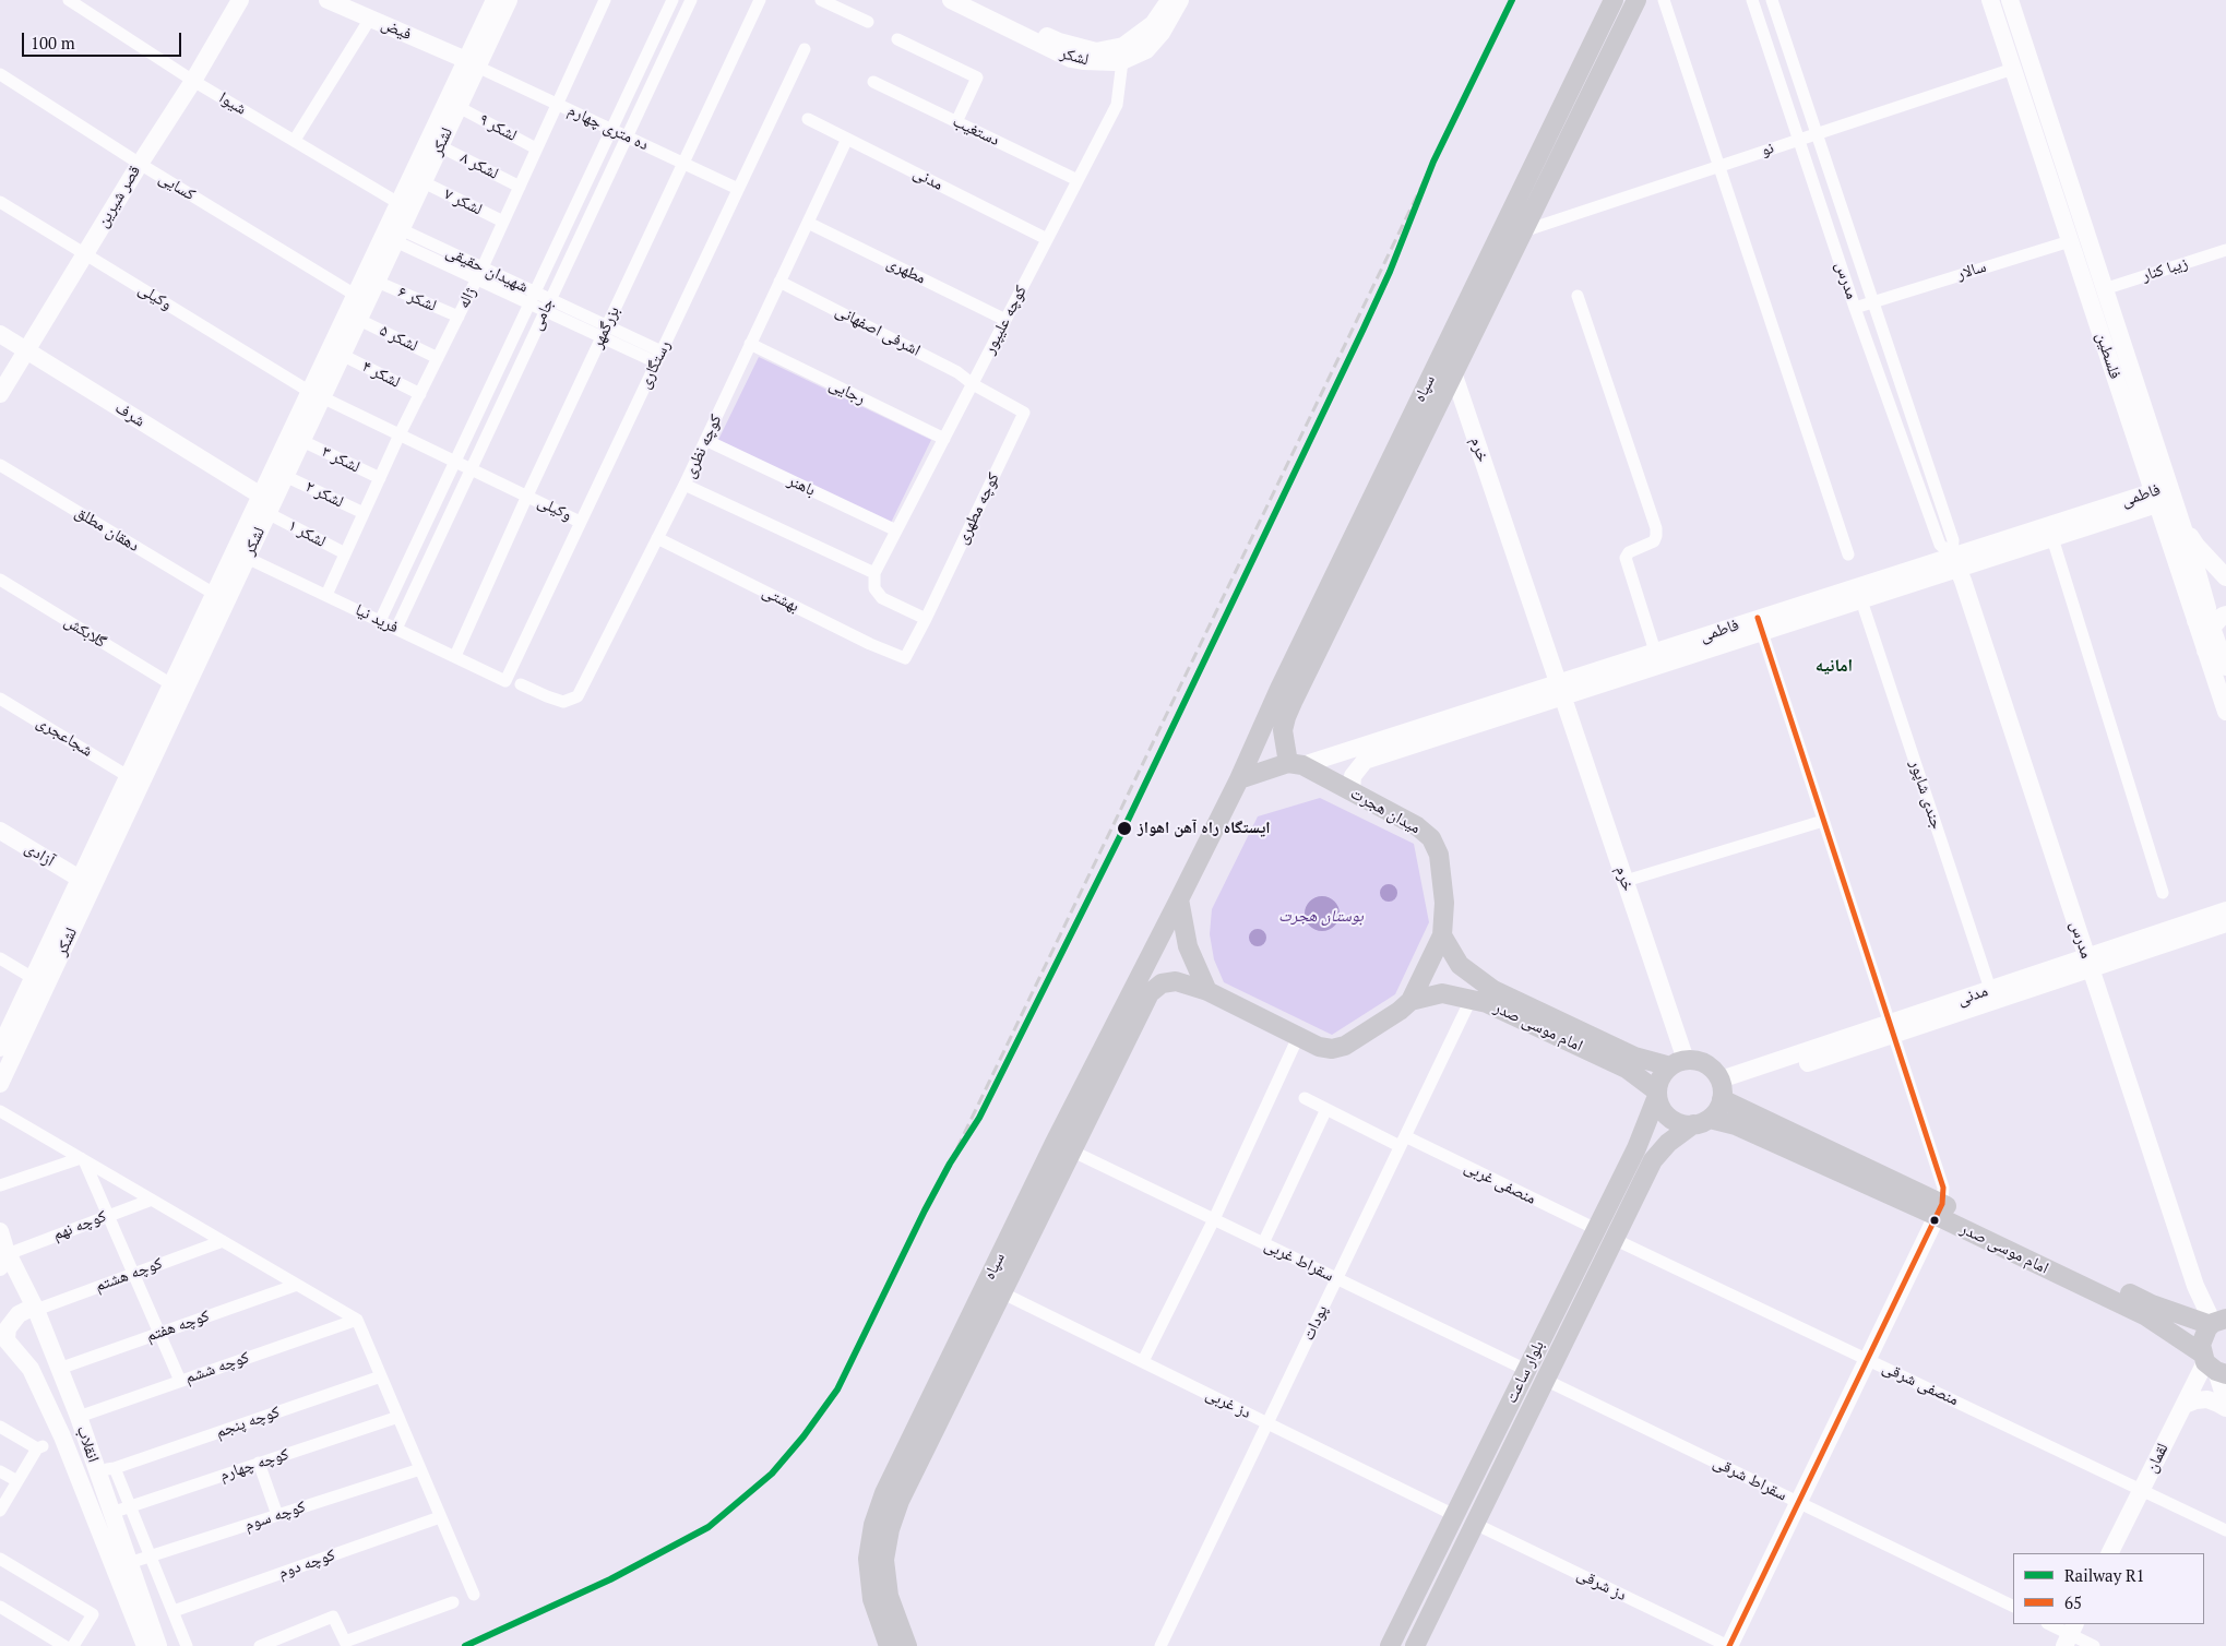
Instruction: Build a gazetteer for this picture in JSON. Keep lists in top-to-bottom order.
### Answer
{
  "streets": {
    "main road": [
      "سپاه",
      "میدان هجرت",
      "امام موسی صدر",
      "بلوار ساعت"
    ],
    "street": [
      "فیض",
      "لشکر",
      "شیوا",
      "لشکر ۹",
      "ده متری چهارم",
      "دستغیب",
      "نو",
      "لشکر ۸",
      "مدنی",
      "کسایی",
      "قصر شیرین",
      "لشکر ۷",
      "شهیدان حقیقی",
      "زیبا کنار",
      "مطهری",
      "سالار",
      "مدرس",
      "وکیلی",
      "ژاله",
      "لشکر ۶",
      "جامی",
      "کوچه علیپور",
      "بزرگمهر",
      "اشرفی اصفهانی",
      "لشکر ۵",
      "فلسطین",
      "رستگاری",
      "لشکر ۴",
      "رجایی",
      "شرف",
      "کوچه نظری",
      "خرم",
      "لشکر ۳",
      "باهنر",
      "لشکر ۲",
      "فاطمی",
      "کوچه مطهری",
      "دهقان مطلق",
      "لشکر ۱",
      "بهشتی",
      "فرید نیا",
      "گلابکش",
      "شجاعجری",
      "جندی شاپور",
      "آزادی",
      "منصفی غربی",
      "کوچه نهم",
      "سقراط غربی",
      "کوچه هشتم",
      "پودات",
      "کوچه هفتم",
      "کوچه ششم",
      "منصفی شرقی",
      "دز غربی",
      "کوچه پنجم",
      "انقلاب",
      "لقمان",
      "کوچه چهارم",
      "سقراط شرقی",
      "کوچه سوم",
      "کوچه دوم",
      "دز شرقی"
    ]
  },
  "crossings": [
    ["فیض", "لشکر"],
    ["فیض", "ده متری چهارم"],
    ["لشکر", "شیوا"],
    ["لشکر", "لشکر ۹"],
    ["لشکر", "ده متری چهارم"],
    ["لشکر", "لشکر ۸"],
    ["لشکر", "کسایی"],
    ["لشکر", "لشکر ۷"],
    ["لشکر", "شهیدان حقیقی"],
    ["لشکر", "وکیلی"],
    ["لشکر", "لشکر ۶"],
    ["لشکر", "کوچه علیپور"],
    ["لشکر", "لشکر ۵"],
    ["لشکر", "لشکر ۴"],
    ["لشکر", "شرف"],
    ["لشکر", "لشکر ۳"],
    ["لشکر", "لشکر ۲"],
    ["لشکر", "دهقان مطلق"],
    ["لشکر", "لشکر ۱"],
    ["لشکر", "فرید نیا"],
    ["لشکر", "گلابکش"],
    ["لشکر", "شجاعجری"],
    ["لشکر", "آزادی"],
    ["شیوا", "قصر شیرین"],
    ["لشکر ۹", "ژاله"],
    ["ده متری چهارم", "ژاله"],
    ["ده متری چهارم", "جامی"],
    ["ده متری چهارم", "بزرگمهر"],
    ["ده متری چهارم", "رستگاری"],
    ["دستغیب", "کوچه علیپور"],
    ["نو", "مدرس"],
    ["نو", "فلسطین"],
    ["نو", "سپاه"],
    ["لشکر ۸", "ژاله"],
    ["مدنی", "مدرس"],
    ["مدنی", "کوچه علیپور"],
    ["مدنی", "کوچه نظری"],
    ["مدنی", "خرم"],
    ["مدنی", "جندی شاپور"],
    ["مدنی", "امام موسی صدر"],
    ["مدنی", "بلوار ساعت"],
    ["کسایی", "قصر شیرین"],
    ["قصر شیرین", "وکیلی"],
    ["قصر شیرین", "شرف"],
    ["لشکر ۷", "ژاله"],
    ["شهیدان حقیقی", "ژاله"],
    ["شهیدان حقیقی", "جامی"],
    ["شهیدان حقیقی", "بزرگمهر"],
    ["شهیدان حقیقی", "رستگاری"],
    ["زیبا کنار", "فلسطین"],
    ["مطهری", "کوچه علیپور"],
    ["مطهری", "کوچه نظری"],
    ["سالار", "مدرس"],
    ["سالار", "فلسطین"],
    ["مدرس", "فاطمی"],
    ["مدرس", "امام موسی صدر"],
    ["وکیلی", "ژاله"],
    ["وکیلی", "جامی"],
    ["وکیلی", "بزرگمهر"],
    ["وکیلی", "رستگاری"],
    ["ژاله", "لشکر ۶"],
    ["ژاله", "لشکر ۵"],
    ["ژاله", "لشکر ۴"],
    ["ژاله", "لشکر ۳"],
    ["ژاله", "لشکر ۲"],
    ["ژاله", "لشکر ۱"],
    ["ژاله", "فرید نیا"],
    ["جامی", "فرید نیا"],
    ["کوچه علیپور", "اشرفی اصفهانی"],
    ["کوچه علیپور", "رجایی"],
    ["کوچه علیپور", "باهنر"],
    ["کوچه علیپور", "کوچه مطهری"],
    ["بزرگمهر", "فرید نیا"],
    ["اشرفی اصفهانی", "کوچه نظری"],
    ["اشرفی اصفهانی", "کوچه مطهری"],
    ["فلسطین", "فاطمی"],
    ["رستگاری", "فرید نیا"],
    ["سپاه", "خرم"],
    ["سپاه", "فاطمی"],
    ["سپاه", "میدان هجرت"],
    ["سپاه", "سقراط غربی"],
    ["سپاه", "دز غربی"],
    ["رجایی", "کوچه نظری"],
    ["کوچه نظری", "باهنر"],
    ["کوچه نظری", "بهشتی"],
    ["خرم", "فاطمی"],
    ["خرم", "امام موسی صدر"],
    ["خرم", "بلوار ساعت"],
    ["فاطمی", "جندی شاپور"],
    ["فاطمی", "میدان هجرت"],
    ["کوچه مطهری", "بهشتی"],
    ["میدان هجرت", "امام موسی صدر"],
    ["امام موسی صدر", "پودات"],
    ["امام موسی صدر", "بلوار ساعت"],
    ["امام موسی صدر", "لقمان"],
    ["منصفی غربی", "پودات"],
    ["منصفی غربی", "بلوار ساعت"],
    ["کوچه نهم", "انقلاب"],
    ["سقراط غربی", "پودات"],
    ["سقراط غربی", "بلوار ساعت"],
    ["کوچه هشتم", "انقلاب"],
    ["پودات", "دز غربی"],
    ["کوچه هفتم", "انقلاب"],
    ["کوچه ششم", "انقلاب"],
    ["بلوار ساعت", "منصفی شرقی"],
    ["بلوار ساعت", "دز غربی"],
    ["بلوار ساعت", "سقراط شرقی"],
    ["بلوار ساعت", "دز شرقی"],
    ["منصفی شرقی", "لقمان"],
    ["کوچه پنجم", "انقلاب"],
    ["انقلاب", "کوچه چهارم"],
    ["انقلاب", "کوچه سوم"]
  ],
  "districts": ["امانیه"],
  "parks": ["بوستان هجرت"],
  "places": ["ایستگاه راه آهن اهواز"],
  "lines": ["rail line R1", "transit line 65"],
  "legend": ["Railway R1", "65"],
  "scale_bar": "100 m"
}
